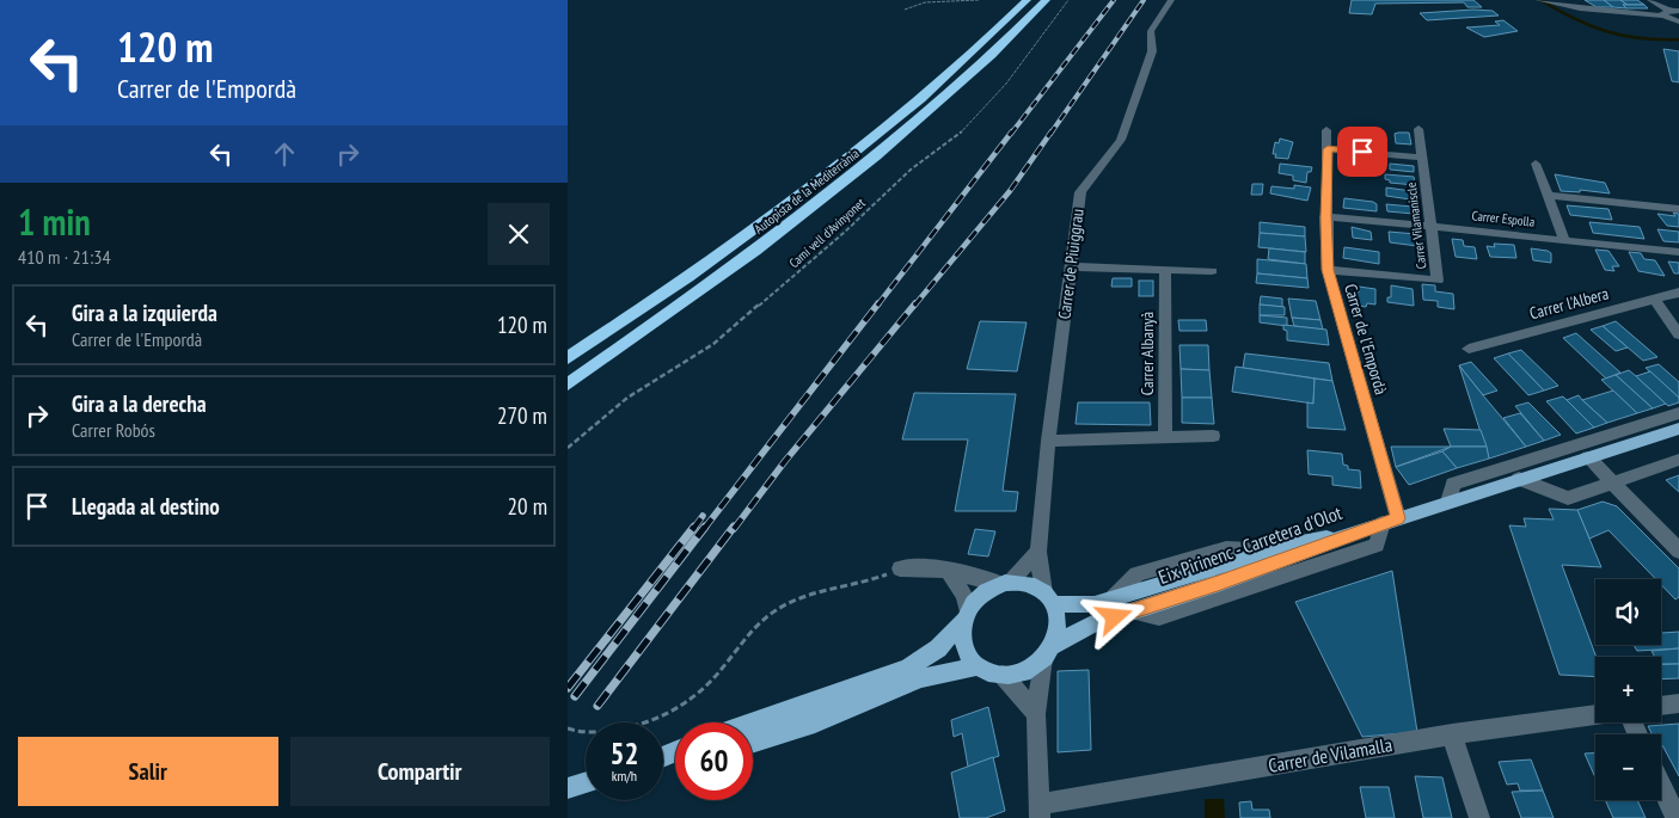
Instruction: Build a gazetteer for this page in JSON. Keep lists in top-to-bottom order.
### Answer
{
  "streets": {
    "highway": ["Autopista de la Mediterrània"],
    "main road": ["Eix Pirinenc - Carretera d'Olot"],
    "street": [
      "Carrer Espolla",
      "Carrer Vilamaniscle",
      "Carrer de Piuiggrau",
      "Carrer l'Albera",
      "Carrer de l'Empordà",
      "Carrer Albanyà",
      "Carrer de Vilamalla"
    ],
    "path": ["Camí vell d'Avinyonet"]
  },
  "crossings": [
    ["Carrer Espolla", "Carrer Vilamaniscle"],
    ["Carrer Espolla", "Carrer de l'Empordà"],
    ["Carrer Vilamaniscle", "Carrer de l'Empordà"],
    ["Carrer de Piuiggrau", "Eix Pirinenc - Carretera d'Olot"],
    ["Carrer de l'Empordà", "Eix Pirinenc - Carretera d'Olot"]
  ],
  "page": {
    "turn": ["120 m", "Carrer de l'Empordà"],
    "heading": ["1 min", "410 m · 21:34"],
    "list": [
      {
        "name": "Gira a la izquierda",
        "note": "Carrer de l'Empordà",
        "value": "120 m"
      },
      {
        "name": "Gira a la derecha",
        "note": "Carrer Robós",
        "value": "270 m"
      },
      {
        "name": "Llegada al destino",
        "value": "20 m"
      }
    ],
    "map_buttons": ["+", "−"],
    "speed": "52 km/h",
    "limit": "60",
    "buttons": ["Salir", "Compartir"]
  }
}
